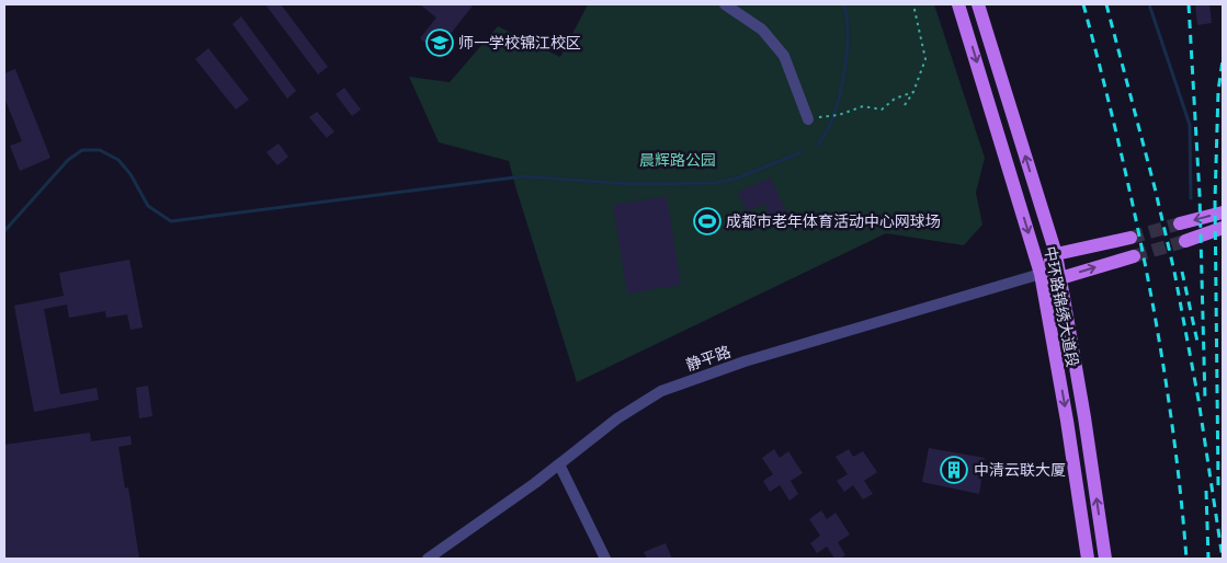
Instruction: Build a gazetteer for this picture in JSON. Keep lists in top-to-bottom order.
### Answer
{
  "streets": {
    "main road": ["中环路锦绣大道段"],
    "street": ["静平路"]
  },
  "crossings": [
    ["中环路锦绣大道段", "静平路"]
  ],
  "parks": ["晨辉路公园"],
  "places": {
    "school or university": ["师一学校锦江校区"],
    "sports": ["成都市老年体育活动中心网球场"],
    "building": ["中清云联大厦"]
  }
}
